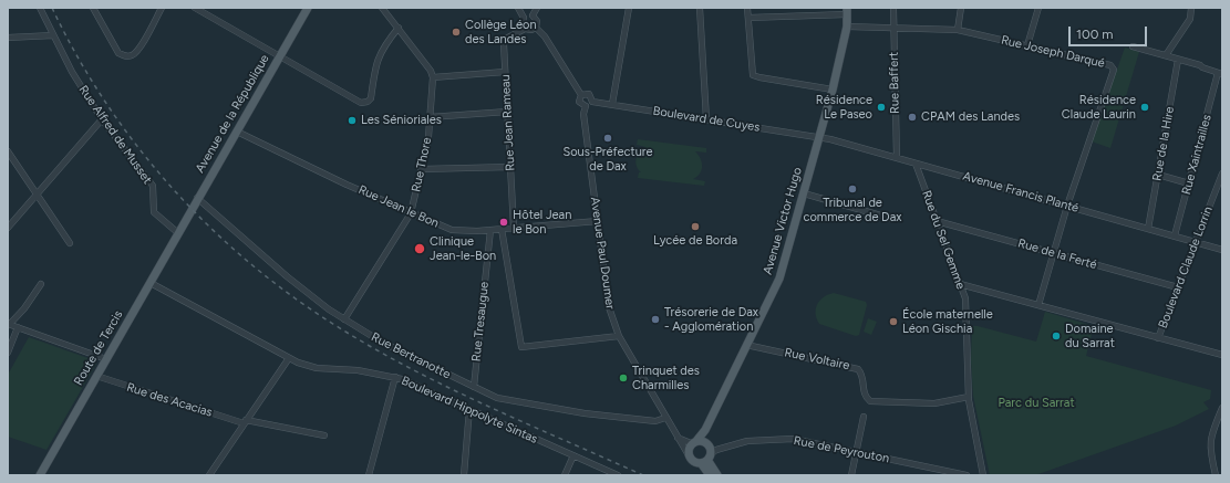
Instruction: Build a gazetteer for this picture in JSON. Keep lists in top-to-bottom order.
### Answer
{
  "streets": {
    "main road": ["Avenue de la République", "Avenue Victor Hugo", "Route de Tercis"],
    "street": [
      "Rue Joseph Darqué",
      "Rue Baffert",
      "Boulevard de Cuyes",
      "Rue Jean Rameau",
      "Rue Alfred de Musset",
      "Rue de la Hire",
      "Rue Xaintrailles",
      "Rue Thore",
      "Avenue Francis Planté",
      "Rue Jean le Bon",
      "Rue du Sel Gemme",
      "Avenue Paul Doumer",
      "Rue de la Ferté",
      "Boulevard Claude Lorrin",
      "Rue Tresaugue",
      "Rue Bertranotte",
      "Rue Voltaire",
      "Rue des Acacias",
      "Boulevard Hippolyte Sintas",
      "Rue de Peyrouton"
    ]
  },
  "crossings": [
    ["Rue Joseph Darqué", "Rue Baffert"],
    ["Rue Joseph Darqué", "Avenue Francis Planté"],
    ["Rue Joseph Darqué", "Avenue Victor Hugo"],
    ["Rue Baffert", "Avenue Francis Planté"],
    ["Avenue de la République", "Rue Alfred de Musset"],
    ["Avenue de la République", "Rue Jean le Bon"],
    ["Avenue de la République", "Route de Tercis"],
    ["Avenue de la République", "Rue Bertranotte"],
    ["Boulevard de Cuyes", "Avenue Francis Planté"],
    ["Boulevard de Cuyes", "Avenue Victor Hugo"],
    ["Boulevard de Cuyes", "Avenue Paul Doumer"],
    ["Rue Jean Rameau", "Rue Jean le Bon"],
    ["Rue Alfred de Musset", "Route de Tercis"],
    ["Rue de la Hire", "Avenue Francis Planté"],
    ["Rue Xaintrailles", "Avenue Francis Planté"],
    ["Rue Thore", "Rue Jean le Bon"],
    ["Rue Thore", "Rue Bertranotte"],
    ["Avenue Francis Planté", "Avenue Victor Hugo"],
    ["Avenue Francis Planté", "Rue du Sel Gemme"],
    ["Avenue Francis Planté", "Boulevard Claude Lorrin"],
    ["Rue Jean le Bon", "Avenue Paul Doumer"],
    ["Rue Jean le Bon", "Rue Tresaugue"],
    ["Avenue Victor Hugo", "Rue Voltaire"],
    ["Rue du Sel Gemme", "Rue de la Ferté"],
    ["Rue du Sel Gemme", "Rue Voltaire"],
    ["Avenue Paul Doumer", "Rue Bertranotte"],
    ["Rue de la Ferté", "Boulevard Claude Lorrin"],
    ["Rue Tresaugue", "Rue Bertranotte"],
    ["Route de Tercis", "Rue des Acacias"],
    ["Route de Tercis", "Boulevard Hippolyte Sintas"]
  ],
  "parks": ["Parc du Sarrat"],
  "places": [
    "Collège Léon des Landes",
    "Résidence Le Paseo",
    "Résidence Claude Laurin",
    "CPAM des Landes",
    "Les Sénioriales",
    "Sous-Préfecture de Dax",
    "Tribunal de commerce de Dax",
    "Hôtel Jean le Bon",
    "Lycée de Borda",
    "Clinique Jean-le-Bon",
    "Trésorerie de Dax - Agglomération",
    "École maternelle Léon Gischia",
    "Domaine du Sarrat",
    "Trinquet des Charmilles"
  ],
  "scale_bar": "100 m"
}
